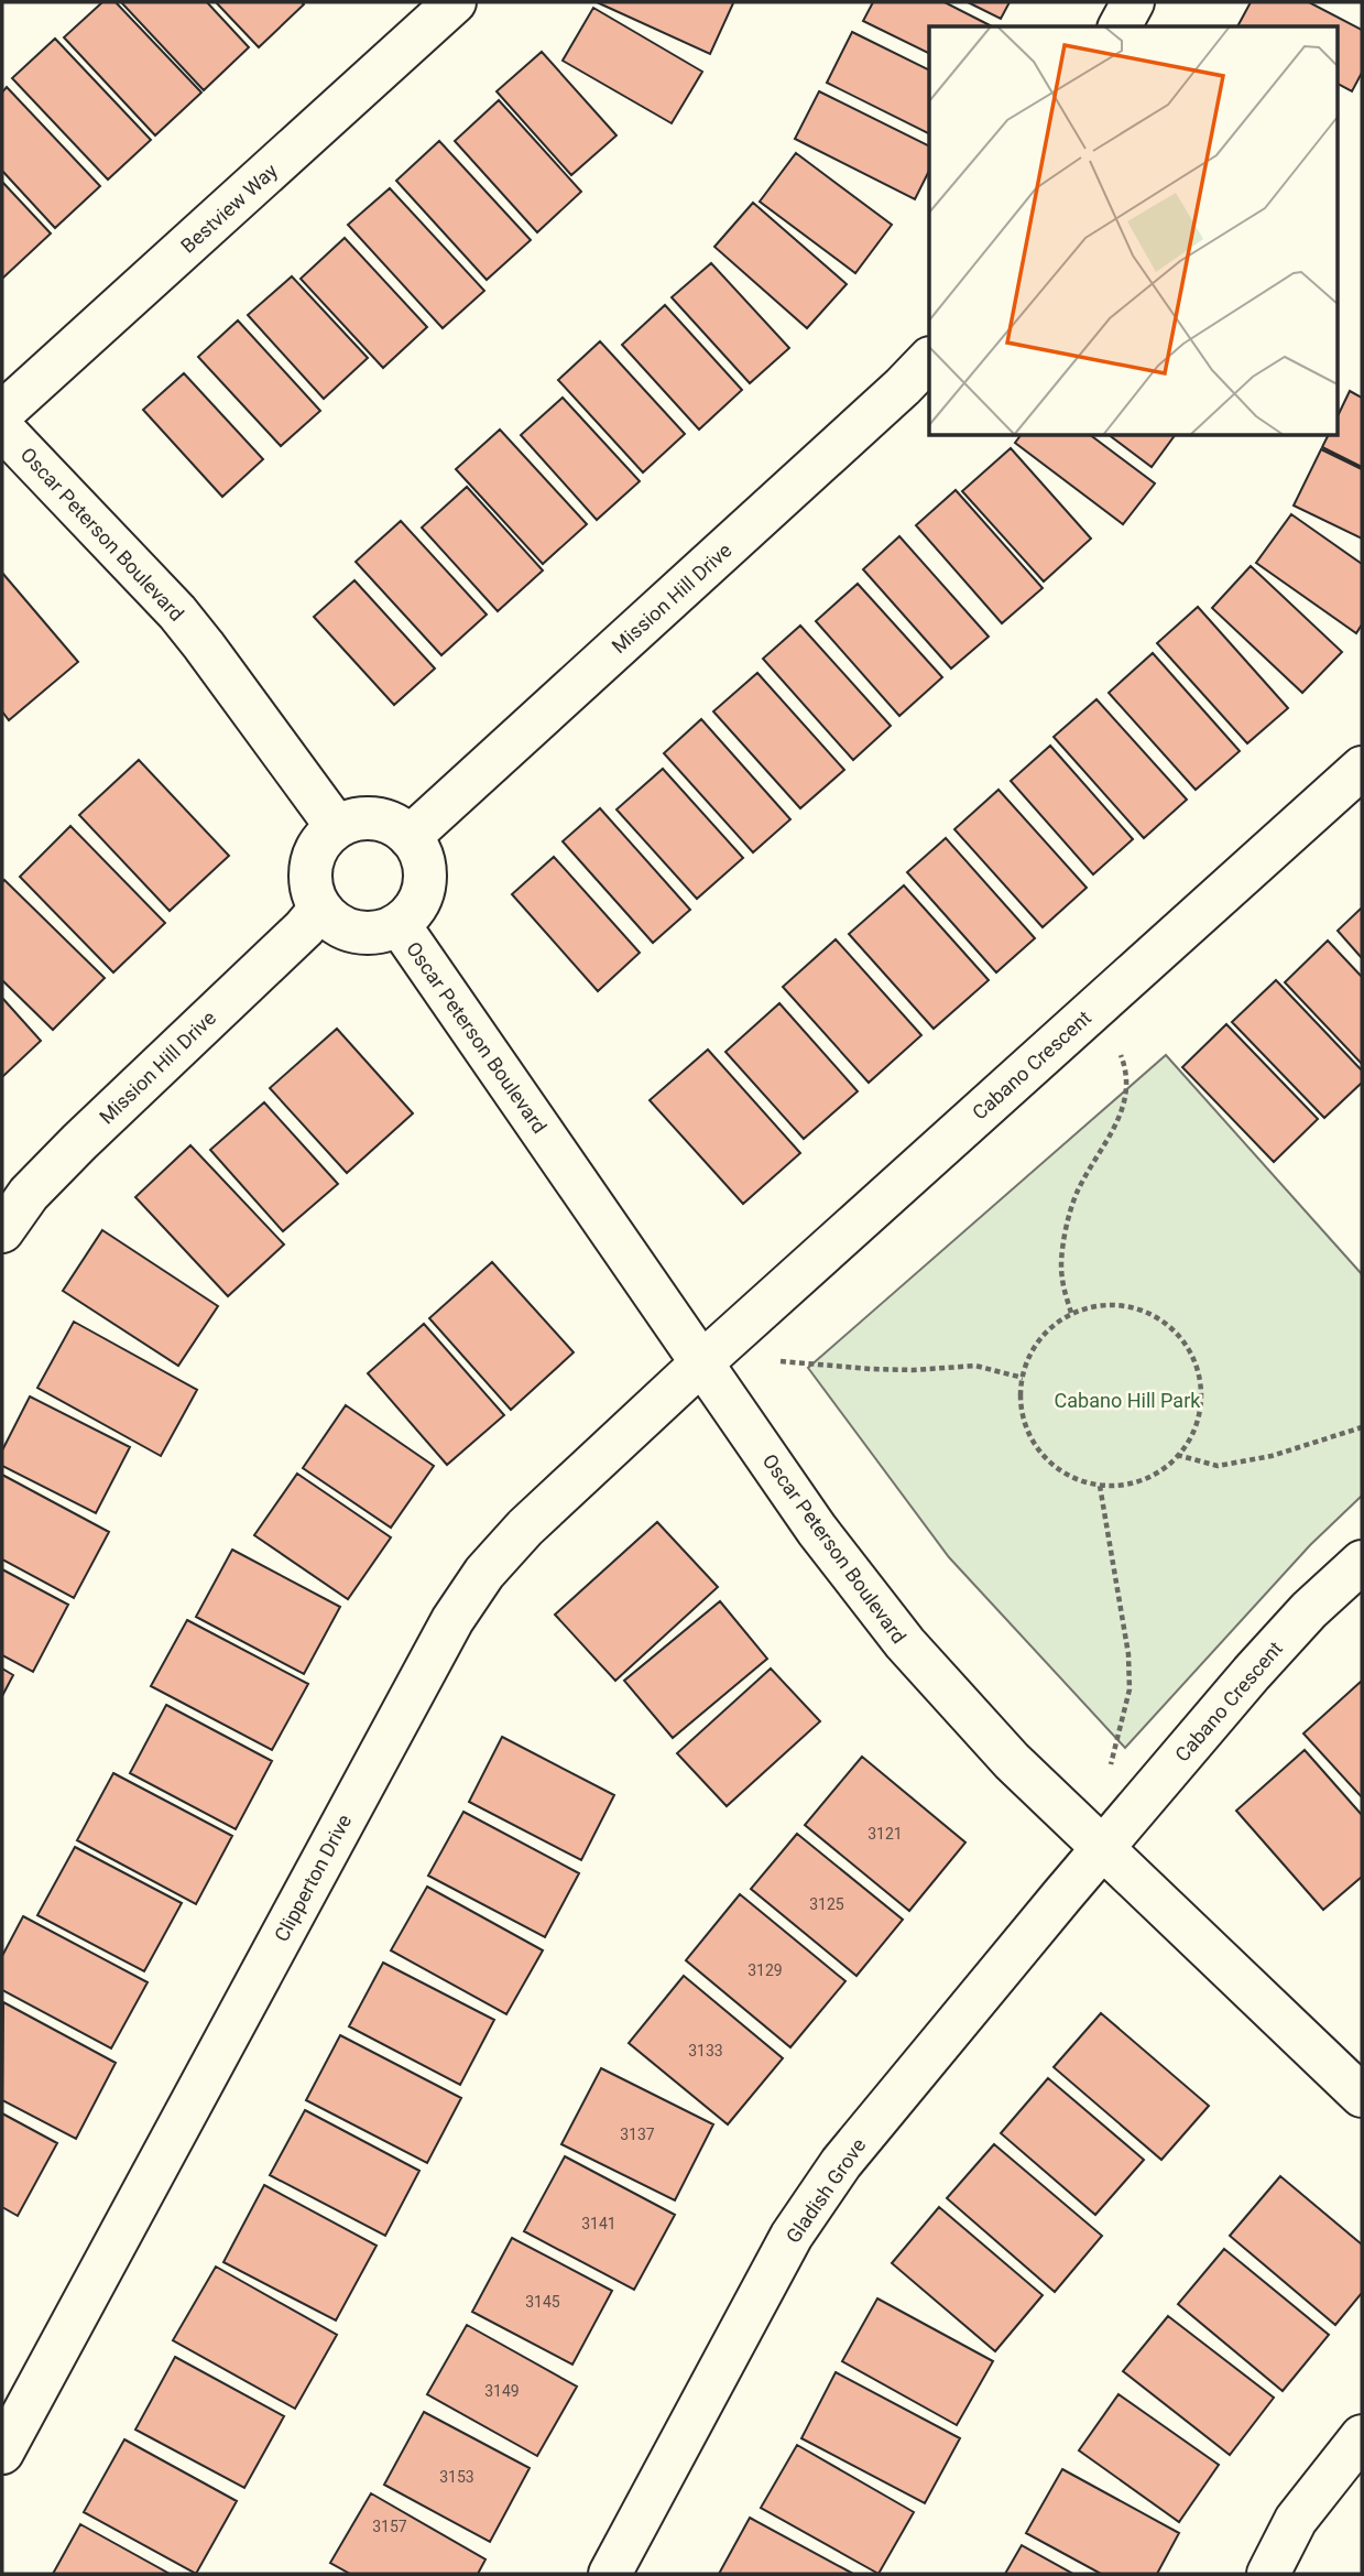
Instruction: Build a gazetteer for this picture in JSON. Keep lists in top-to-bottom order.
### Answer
{
  "streets": {
    "street": [
      "Bestview Way",
      "Oscar Peterson Boulevard",
      "Mission Hill Drive",
      "Cabano Crescent",
      "Clipperton Drive",
      "Gladish Grove"
    ]
  },
  "crossings": [
    ["Oscar Peterson Boulevard", "Mission Hill Drive"],
    ["Oscar Peterson Boulevard", "Cabano Crescent"],
    ["Oscar Peterson Boulevard", "Clipperton Drive"],
    ["Oscar Peterson Boulevard", "Gladish Grove"],
    ["Cabano Crescent", "Clipperton Drive"],
    ["Cabano Crescent", "Gladish Grove"]
  ],
  "parks": ["Cabano Hill Park"],
  "house_numbers": [
    "3121",
    "3125",
    "3129",
    "3133",
    "3137",
    "3141",
    "3145",
    "3149",
    "3153",
    "3157"
  ]
}
